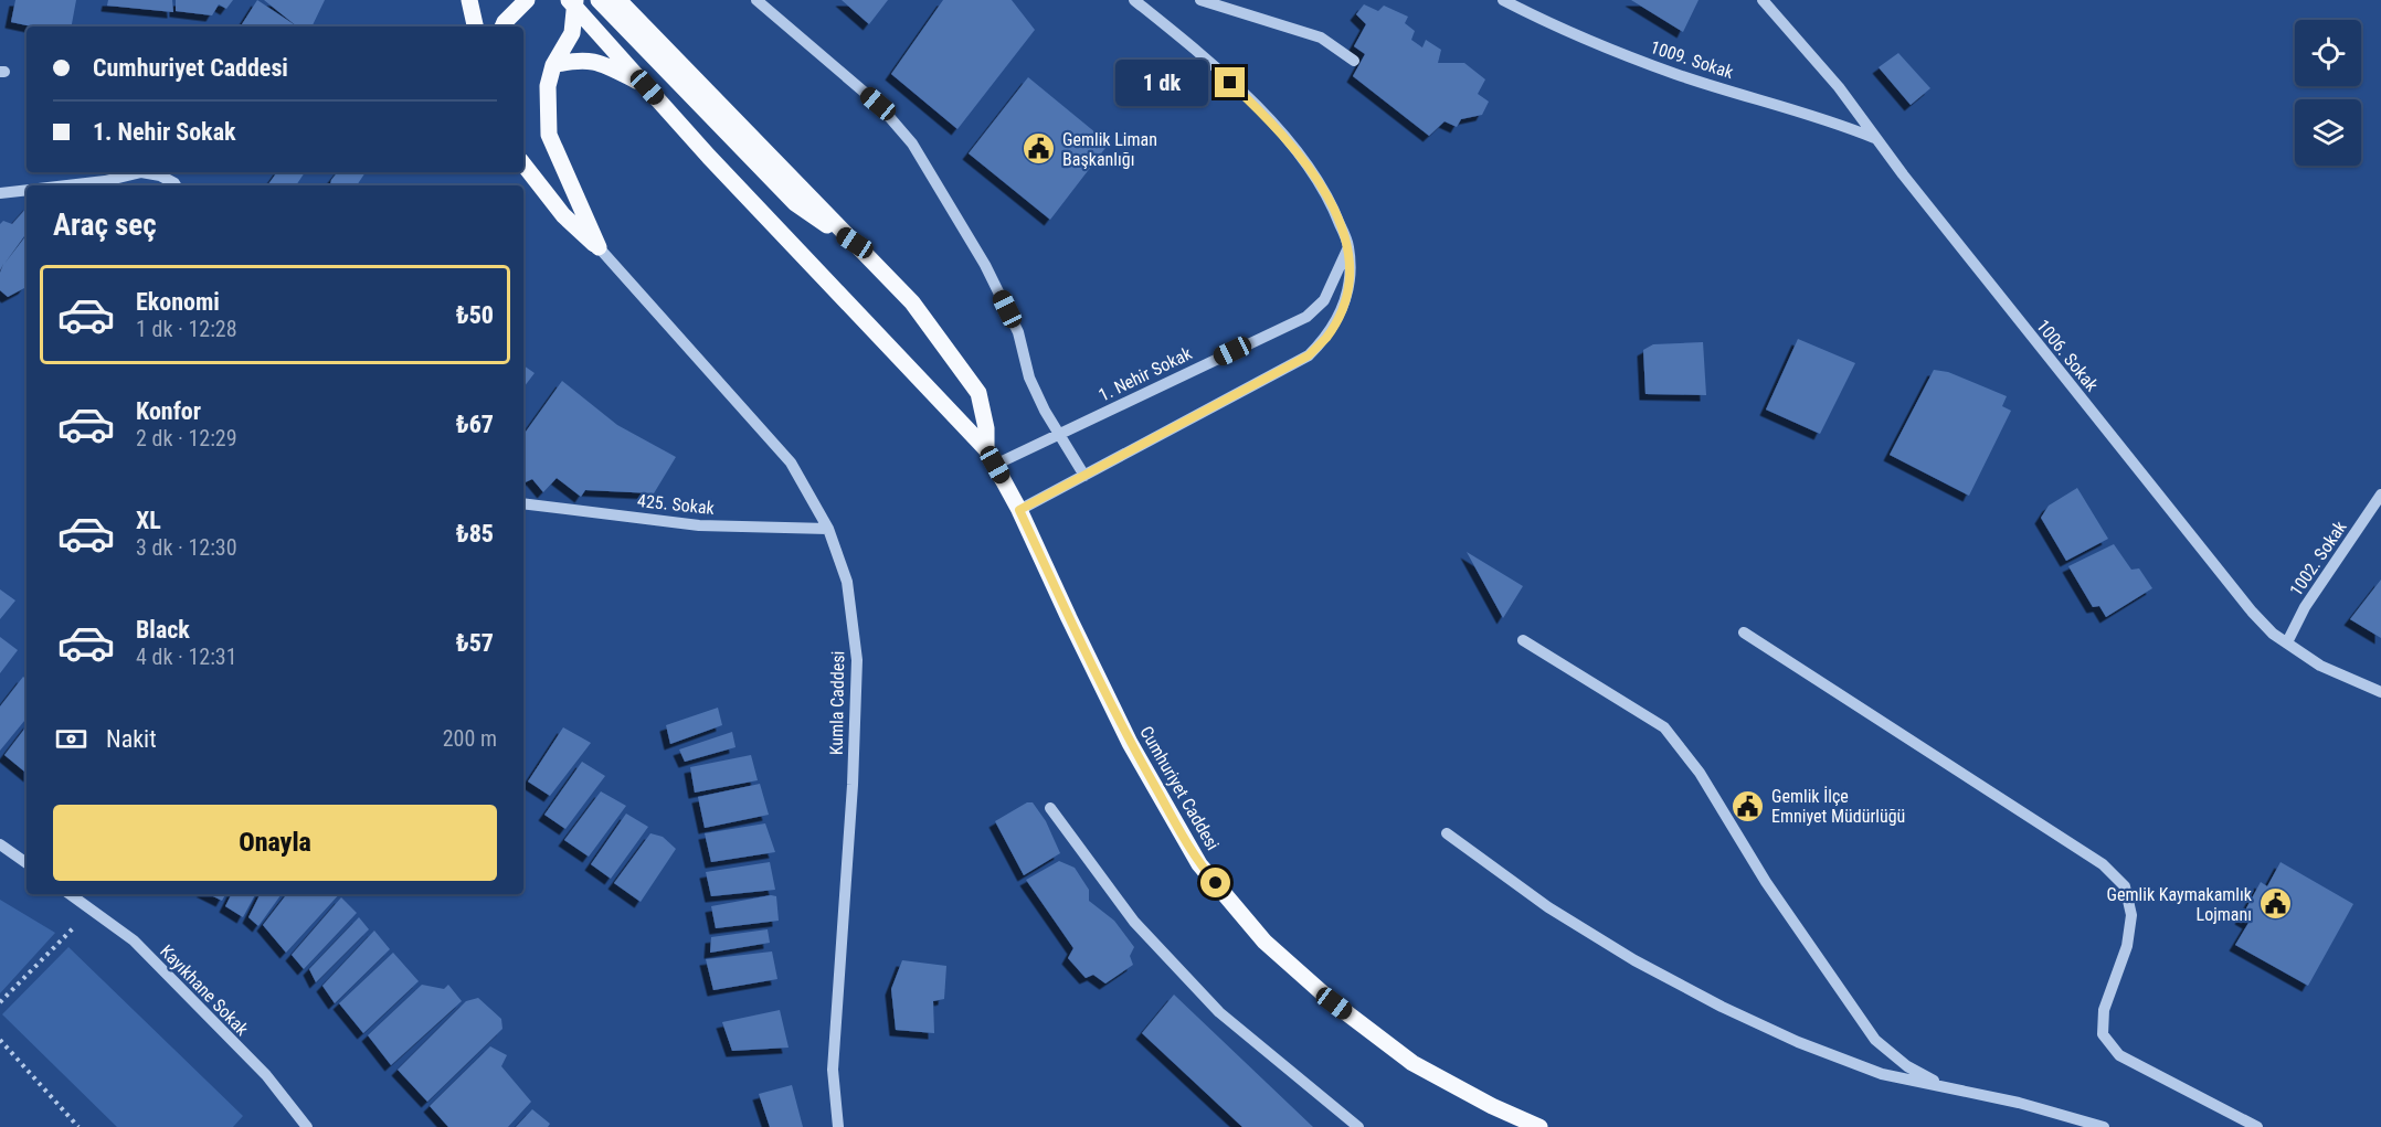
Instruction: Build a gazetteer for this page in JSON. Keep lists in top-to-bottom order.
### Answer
{
  "streets": {
    "main road": ["Cumhuriyet Caddesi"],
    "street": [
      "1009. Sokak",
      "1006. Sokak",
      "1. Nehir Sokak",
      "425. Sokak",
      "1002. Sokak",
      "Kumla Caddesi",
      "Kayıkhane Sokak"
    ]
  },
  "crossings": [
    ["1009. Sokak", "1006. Sokak"],
    ["1006. Sokak", "1002. Sokak"],
    ["1. Nehir Sokak", "Cumhuriyet Caddesi"],
    ["425. Sokak", "Kumla Caddesi"]
  ],
  "places": {
    "public building": ["Gemlik Liman Başkanlığı", "Gemlik İlçe Emniyet Müdürlüğü", "Gemlik Kaymakamlık Lojmanı"]
  },
  "page": {
    "banner": ["Cumhuriyet Caddesi", "1. Nehir Sokak"],
    "bubble": "1 dk",
    "heading": "Araç seç",
    "list": [
      {
        "name": "Ekonomi",
        "note": "1 dk · 12:28",
        "value": "₺50"
      },
      {
        "name": "Konfor",
        "note": "2 dk · 12:29",
        "value": "₺67"
      },
      {
        "name": "XL",
        "note": "3 dk · 12:30",
        "value": "₺85"
      },
      {
        "name": "Black",
        "note": "4 dk · 12:31",
        "value": "₺57"
      }
    ],
    "pay": ["Nakit", "200 m"],
    "buttons": "Onayla"
  }
}
